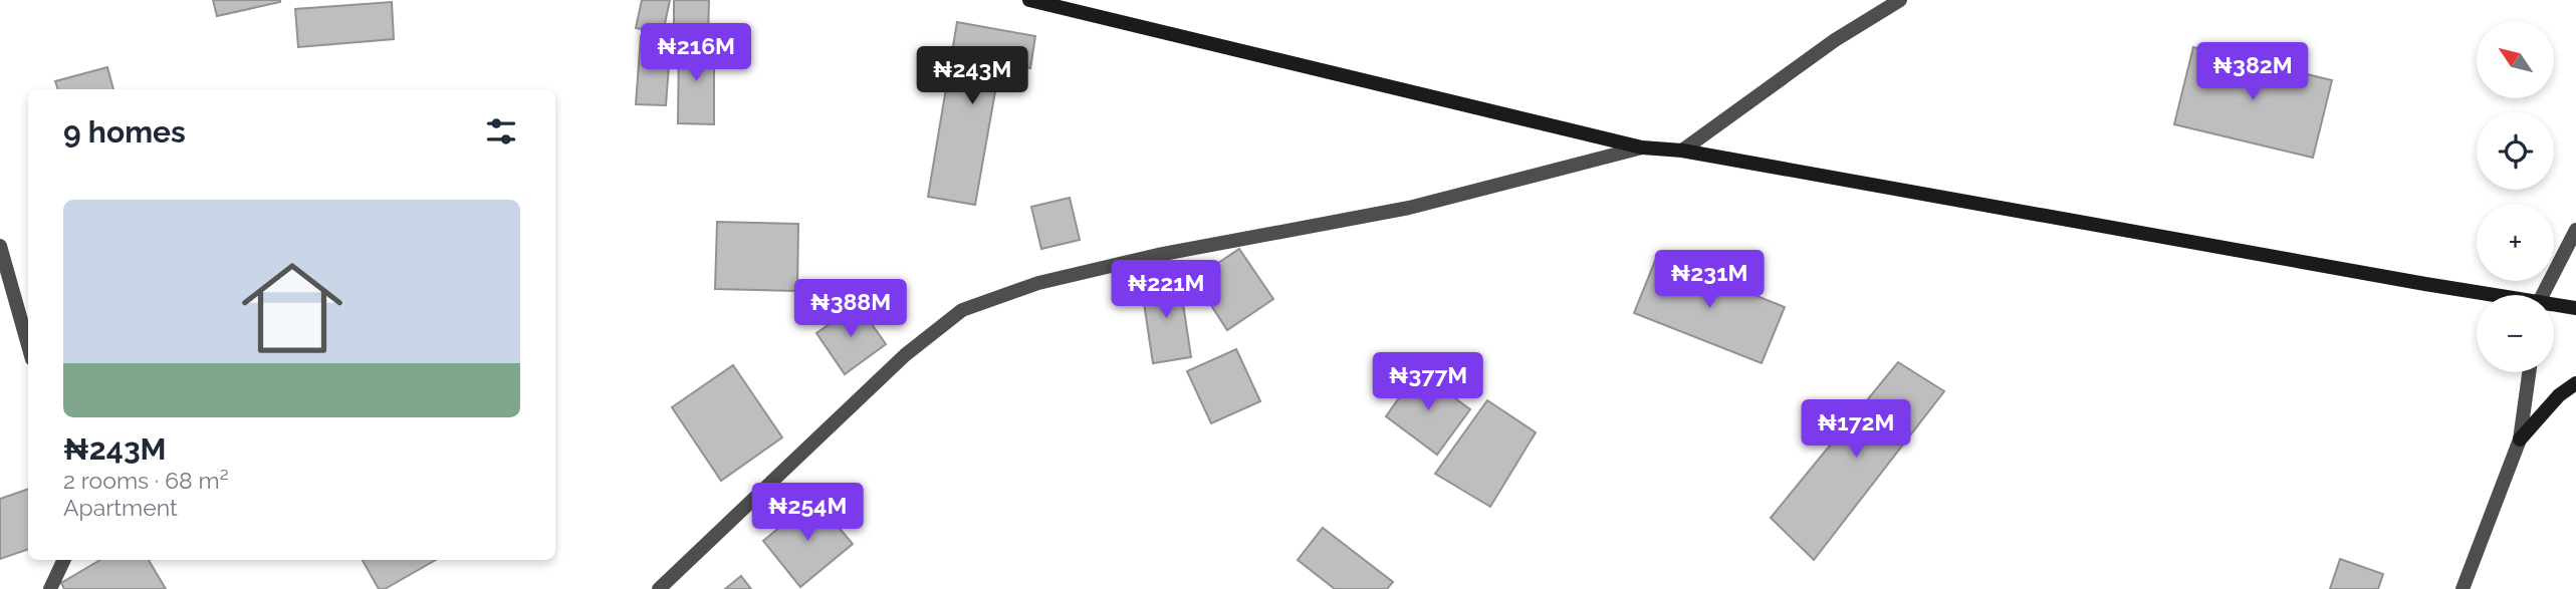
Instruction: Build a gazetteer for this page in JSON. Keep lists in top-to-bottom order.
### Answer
{
  "north": "top left",
  "page": {
    "map_buttons": ["+", "−"],
    "price": [
      "₦216M",
      "₦382M",
      "₦243M",
      "₦231M",
      "₦221M",
      "₦388M",
      "₦377M",
      "₦172M",
      "₦254M"
    ],
    "heading": "9 homes",
    "list": [
      {
        "name": "₦243M",
        "note": "2 rooms · 68 m² · Apartment"
      }
    ]
  }
}
